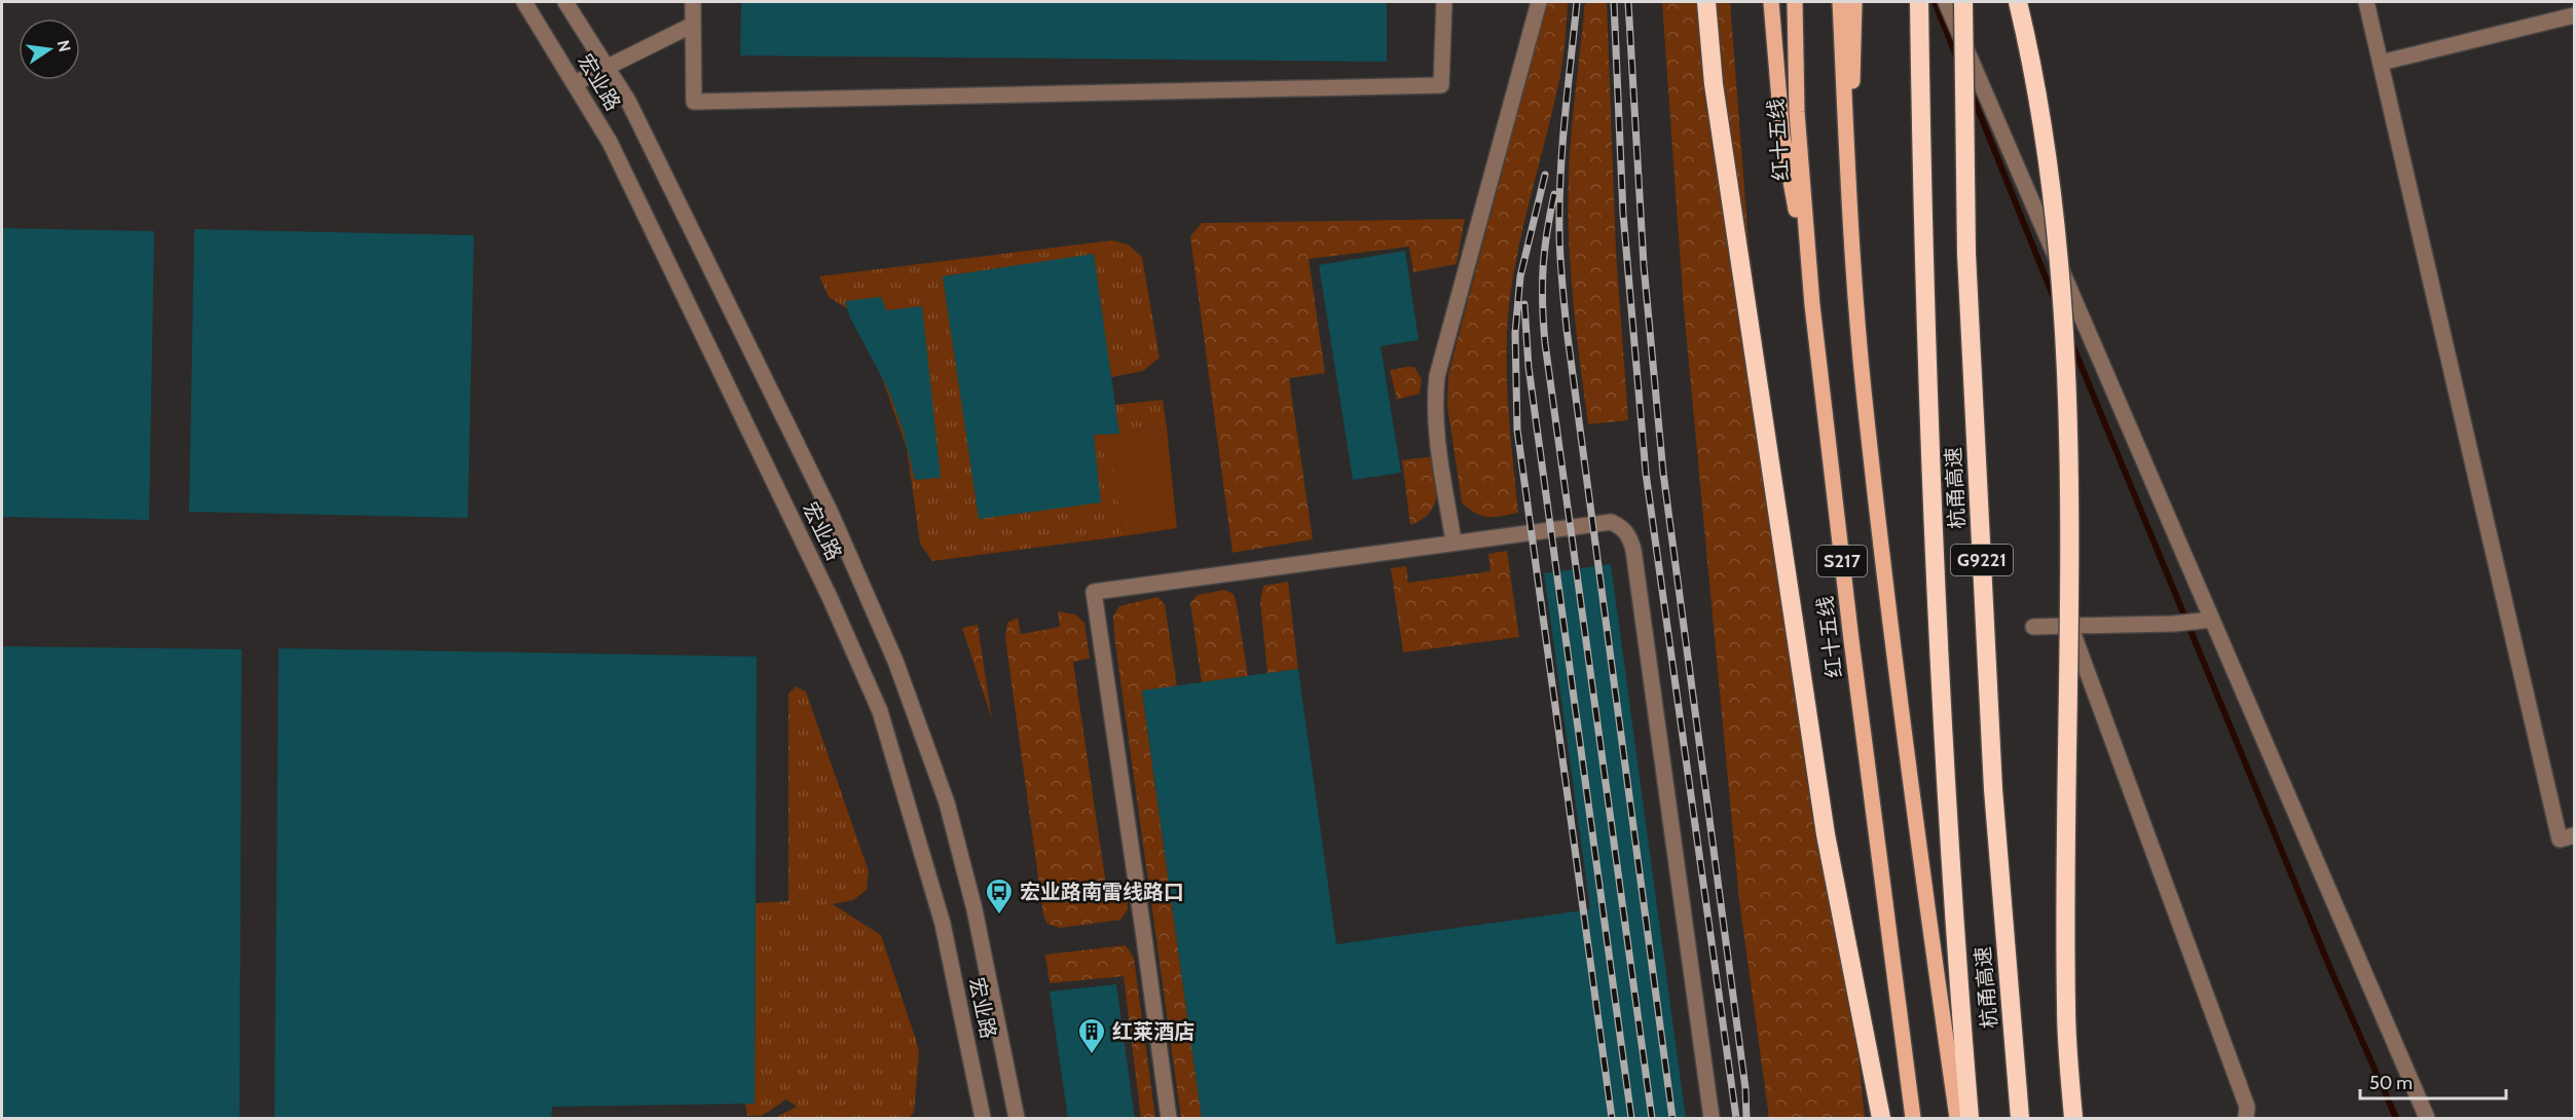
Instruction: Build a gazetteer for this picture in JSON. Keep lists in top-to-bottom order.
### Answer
{
  "streets": {
    "highway": ["杭甬高速", "G9221"],
    "main road": ["红十五线", "S217"],
    "street": ["宏业路"]
  },
  "places": {
    "bus stop": ["宏业路南雷线路口"],
    "building": ["红莱酒店"]
  },
  "scale_bar": "50 m",
  "north": "right"
}
